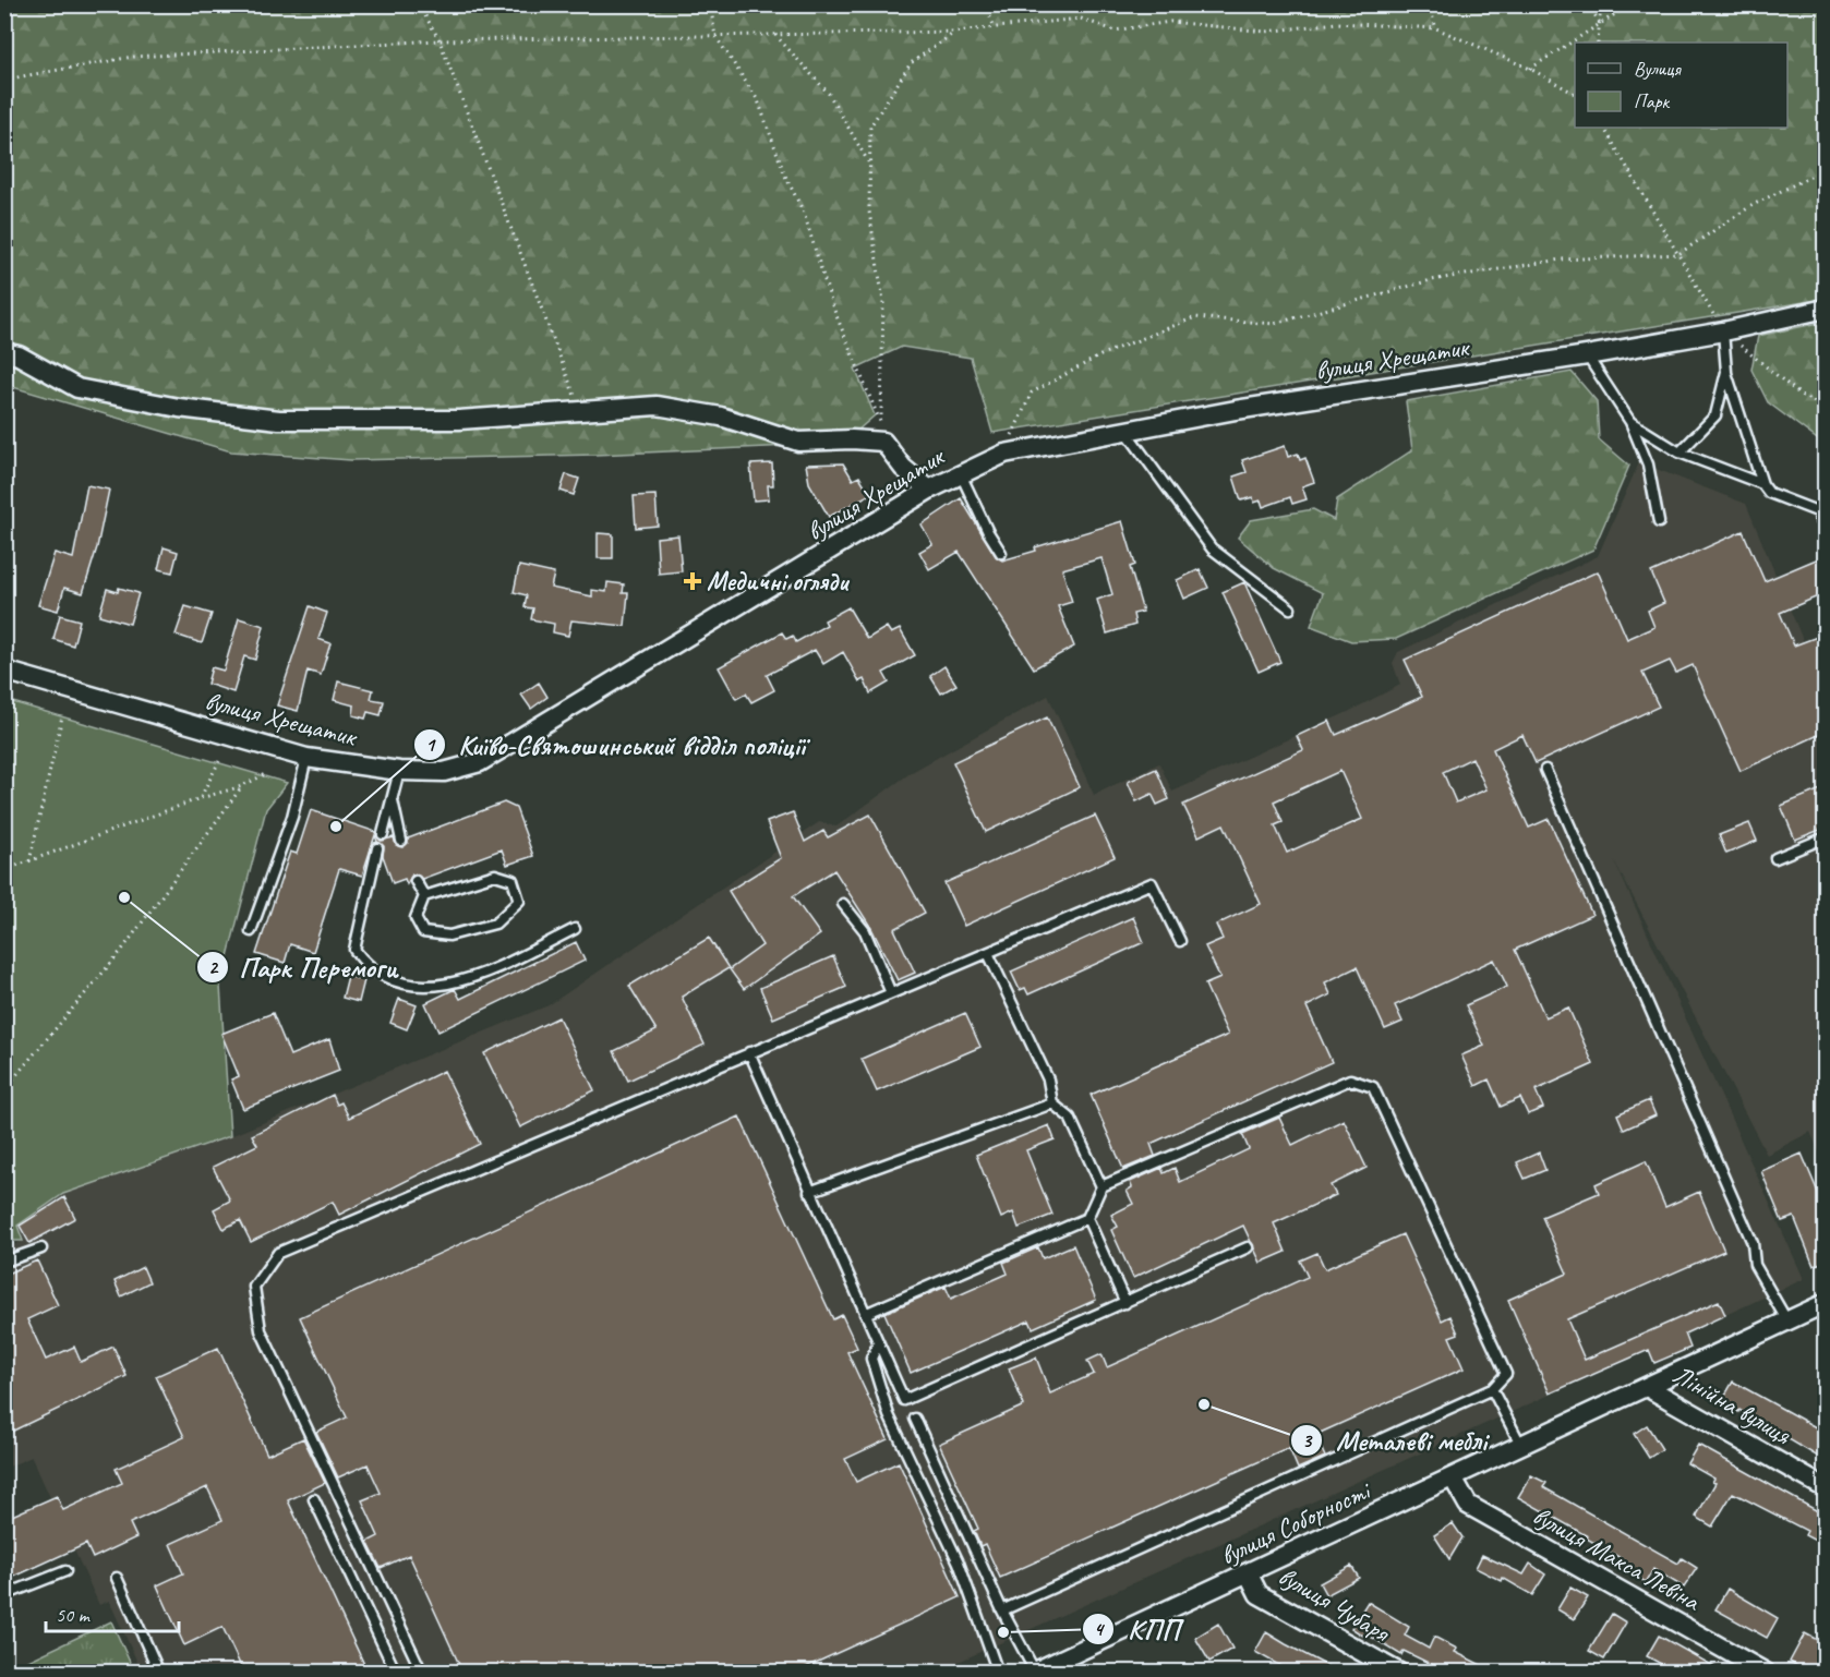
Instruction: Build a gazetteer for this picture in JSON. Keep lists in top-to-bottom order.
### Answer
{
  "streets": {
    "street": [
      "вулиця Хрещатик",
      "Лінійна вулиця",
      "вулиця Соборності",
      "вулиця Макса Левіна",
      "вулиця Чубаря"
    ]
  },
  "crossings": [
    ["Лінійна вулиця", "вулиця Соборності"],
    ["вулиця Соборності", "вулиця Макса Левіна"],
    ["вулиця Соборності", "вулиця Чубаря"]
  ],
  "places": {
    "health": ["Медичні огляди"],
    "other": [
      "Київо-Святошинський відділ поліції",
      "Парк Перемоги",
      "Металеві меблі",
      "КПП"
    ]
  },
  "legend": ["Вулиця", "Парк"],
  "scale_bar": "50 m"
}
